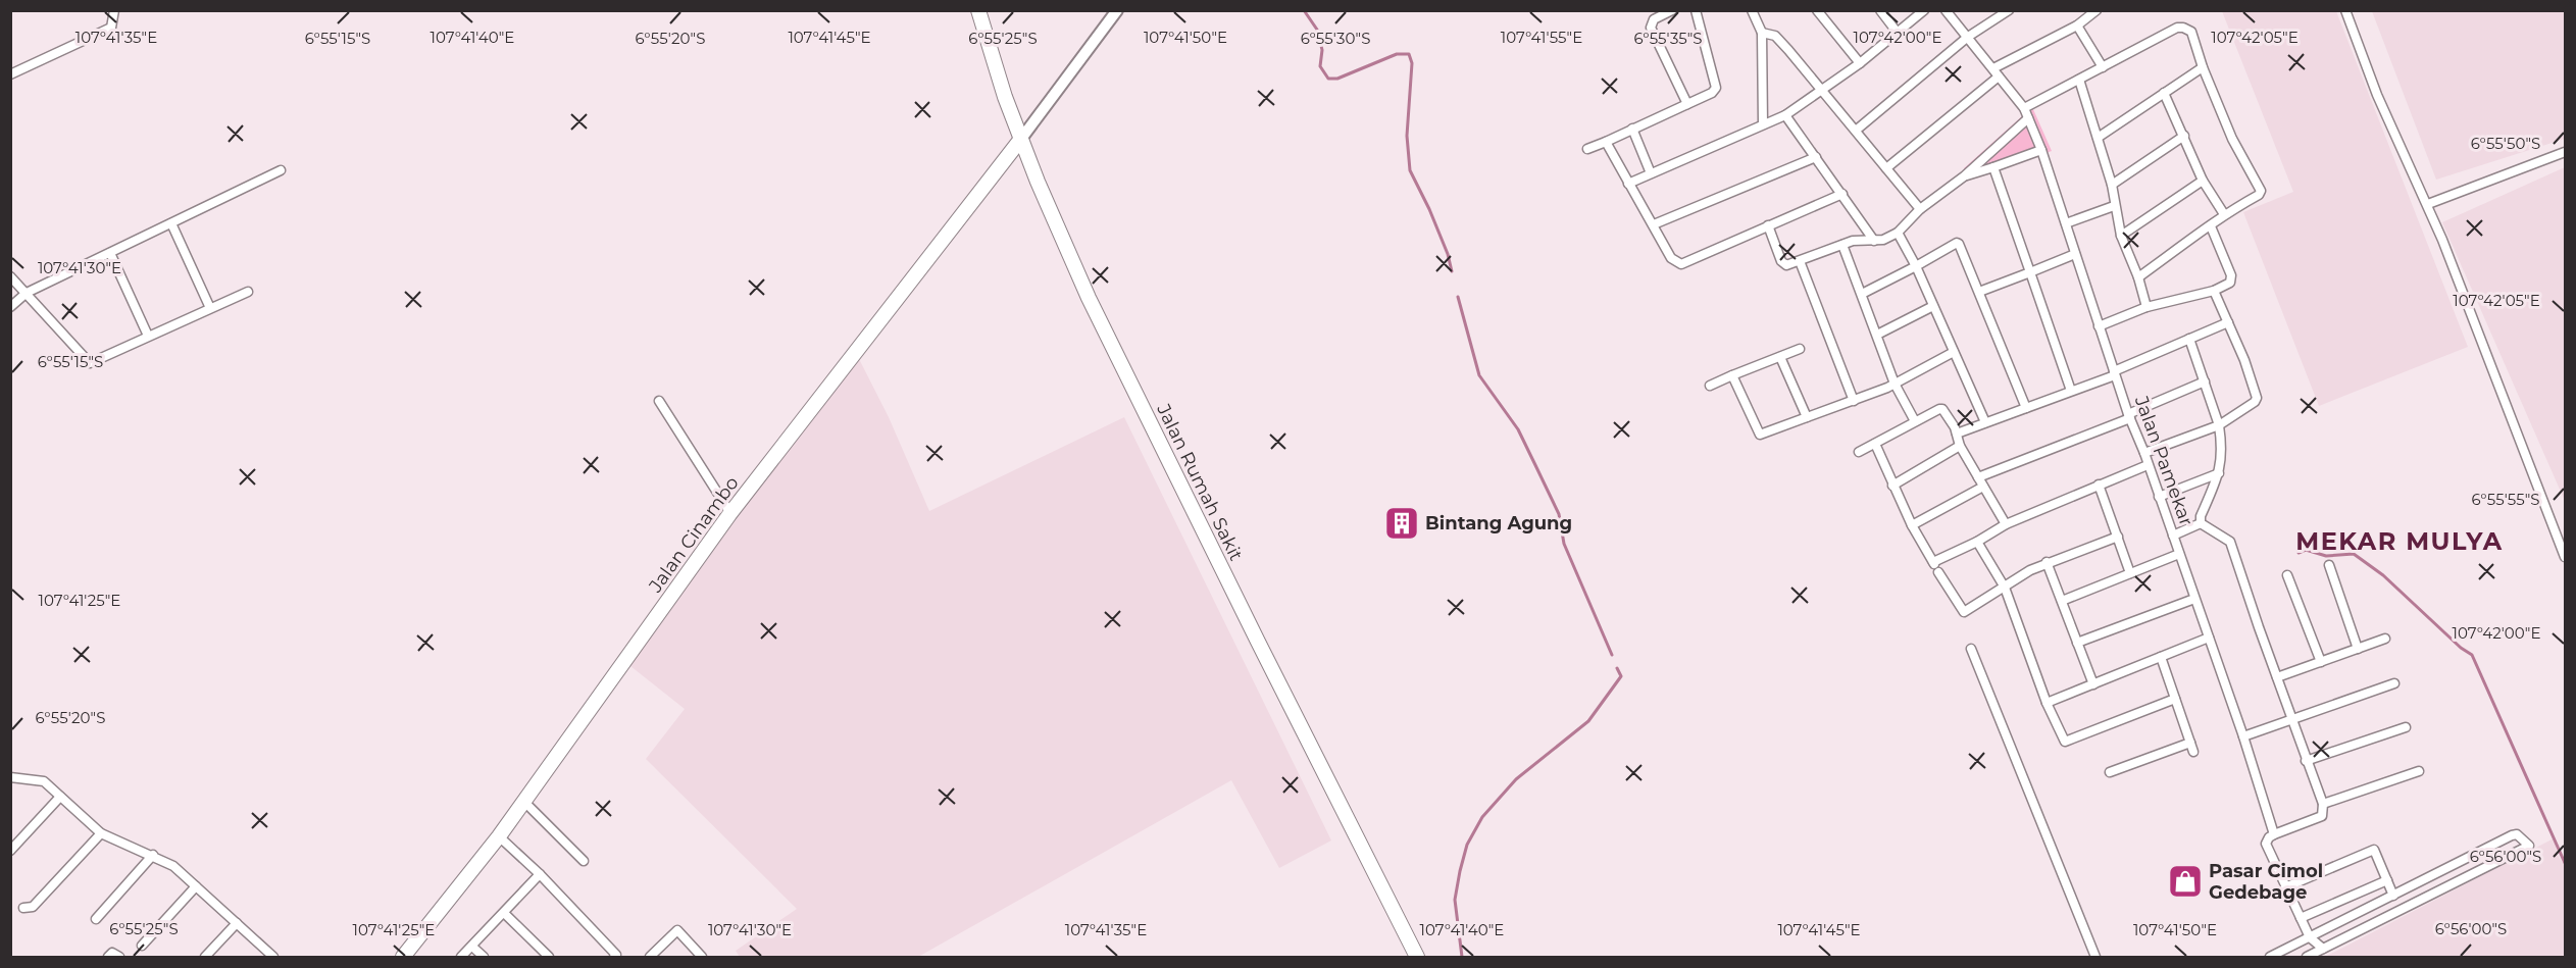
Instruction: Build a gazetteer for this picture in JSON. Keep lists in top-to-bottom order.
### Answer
{
  "streets": {
    "main road": ["Jalan Rumah Sakit", "Jalan Cinambo"],
    "street": ["Jalan Pamekar"]
  },
  "crossings": [
    ["Jalan Rumah Sakit", "Jalan Cinambo"]
  ],
  "districts": ["MEKAR MULYA"],
  "places": {
    "building": ["Bintang Agung"],
    "shop": ["Pasar Cimol Gedebage"]
  },
  "coordinates": [
    "107°41'35\"E",
    "107°41'40\"E",
    "107°41'45\"E",
    "107°41'50\"E",
    "107°41'55\"E",
    "107°42'00\"E",
    "107°42'05\"E",
    "6°55'15\"S",
    "6°55'20\"S",
    "6°55'25\"S",
    "6°55'30\"S",
    "6°55'35\"S",
    "6°55'50\"S",
    "107°41'30\"E",
    "6°55'55\"S",
    "107°41'25\"E",
    "6°56'00\"S"
  ]
}
